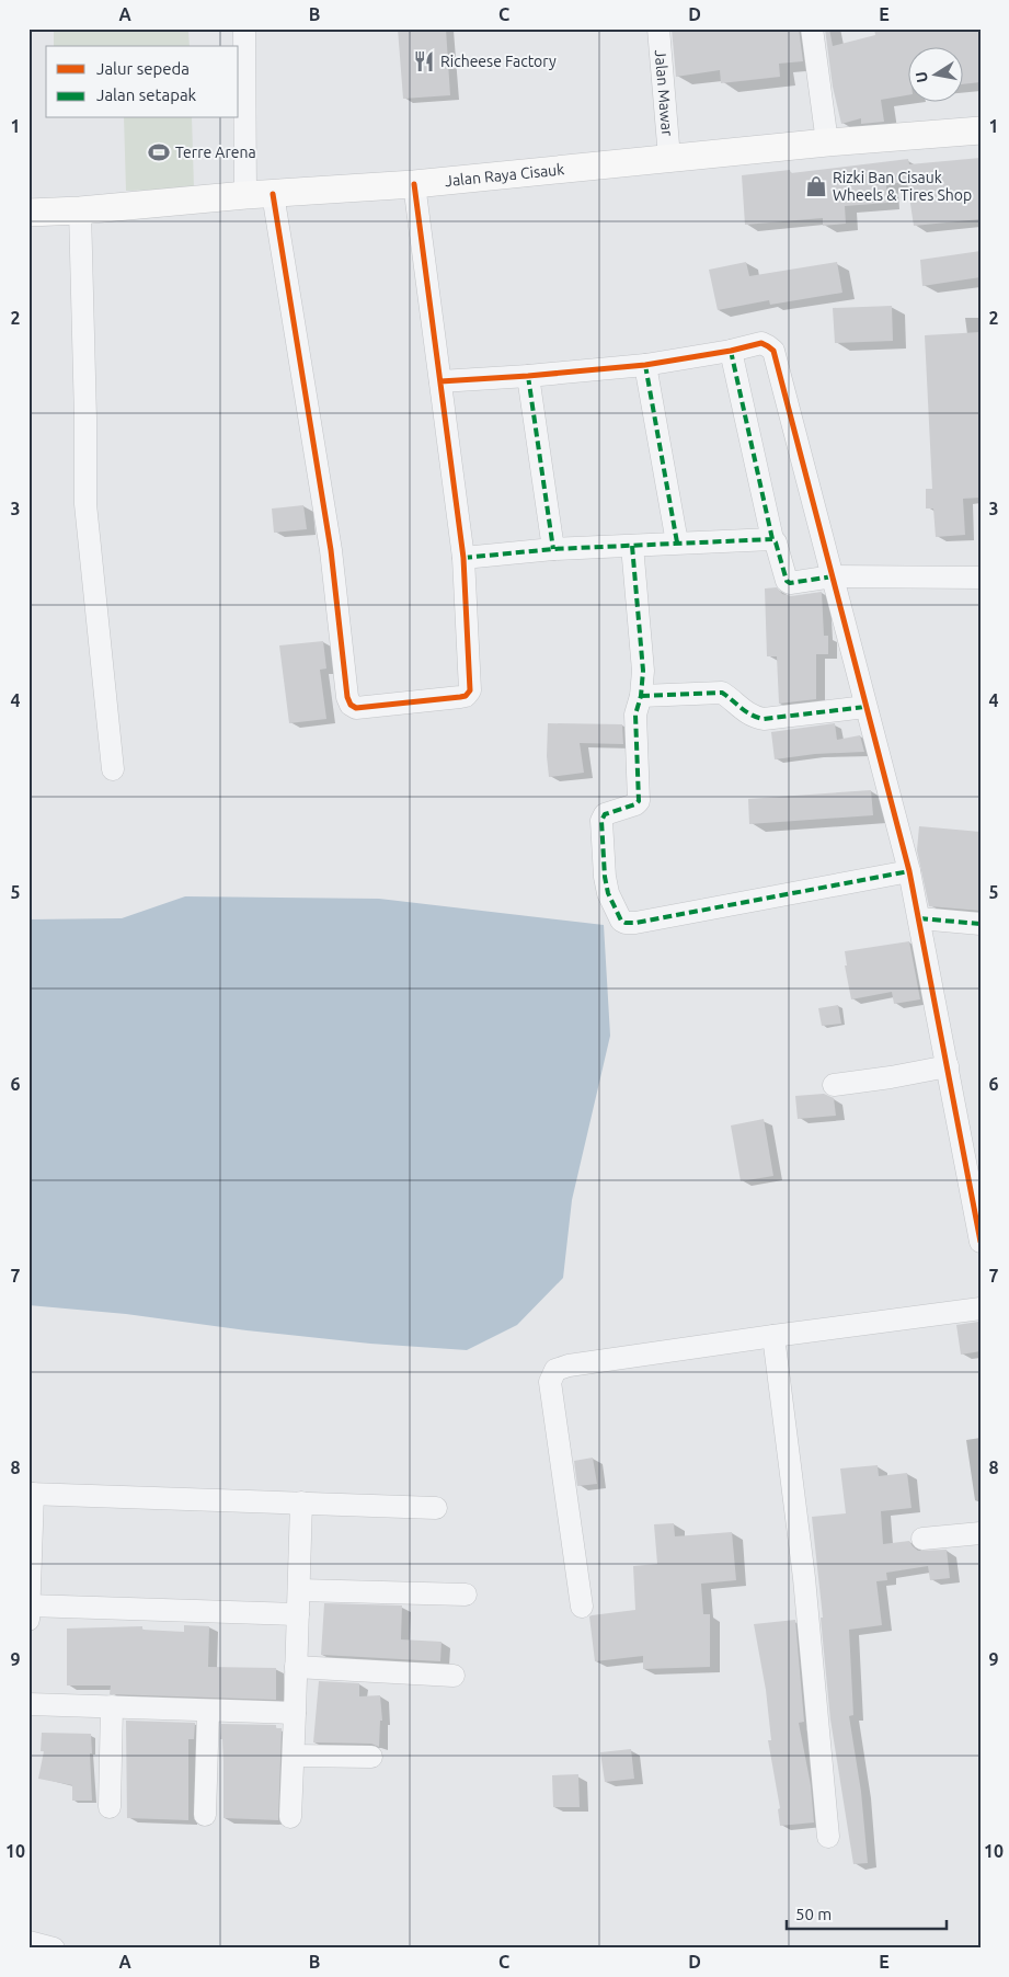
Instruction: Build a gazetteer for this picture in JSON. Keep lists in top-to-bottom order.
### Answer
{
  "streets": {
    "main road": ["Jalan Raya Cisauk"],
    "street": ["Jalan Mawar"]
  },
  "crossings": [
    ["Jalan Mawar", "Jalan Raya Cisauk"]
  ],
  "places": {
    "restaurant": ["Richeese Factory"],
    "sports": ["Terre Arena"],
    "shop": ["Rizki Ban Cisauk Wheels & Tires Shop"]
  },
  "legend": ["Jalur sepeda", "Jalan setapak"],
  "scale_bar": "50 m",
  "north": "left",
  "grid": {
    "columns": [
      "A",
      "B",
      "C",
      "D",
      "E"
    ],
    "rows": [
      "1",
      "2",
      "3",
      "4",
      "5",
      "6",
      "7",
      "8",
      "9",
      "10"
    ]
  }
}
